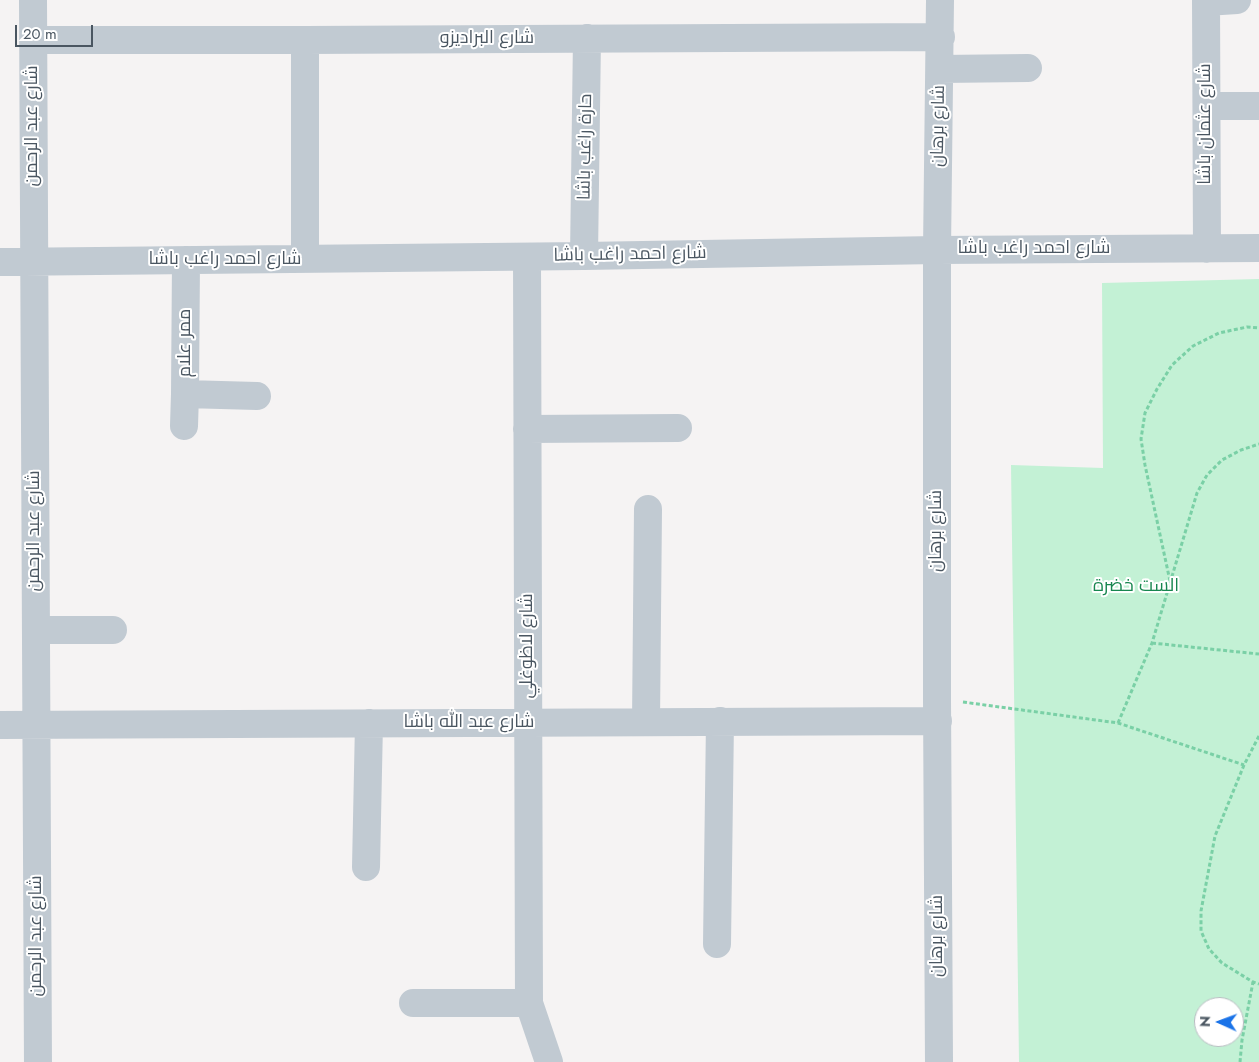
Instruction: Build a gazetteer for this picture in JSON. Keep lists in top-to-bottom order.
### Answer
{
  "streets": {
    "street": [
      "شارع البراديزو",
      "شارع عثمان باشا",
      "شارع عبد الرحمن",
      "شارع برهان",
      "حارة راغب باشا",
      "شارع احمد راغب باشا",
      "ممر علام",
      "شارع لاظوغلي",
      "شارع عبد الله باشا"
    ]
  },
  "crossings": [
    ["شارع البراديزو", "شارع عبد الرحمن"],
    ["شارع البراديزو", "شارع برهان"],
    ["شارع البراديزو", "حارة راغب باشا"],
    ["شارع عثمان باشا", "شارع احمد راغب باشا"],
    ["شارع عبد الرحمن", "شارع احمد راغب باشا"],
    ["شارع عبد الرحمن", "شارع عبد الله باشا"],
    ["شارع برهان", "شارع احمد راغب باشا"],
    ["شارع برهان", "شارع عبد الله باشا"],
    ["حارة راغب باشا", "شارع احمد راغب باشا"],
    ["شارع احمد راغب باشا", "ممر علام"],
    ["شارع احمد راغب باشا", "شارع لاظوغلي"],
    ["شارع لاظوغلي", "شارع عبد الله باشا"]
  ],
  "parks": ["الست خضرة"],
  "scale_bar": "20 m",
  "north": "left"
}
